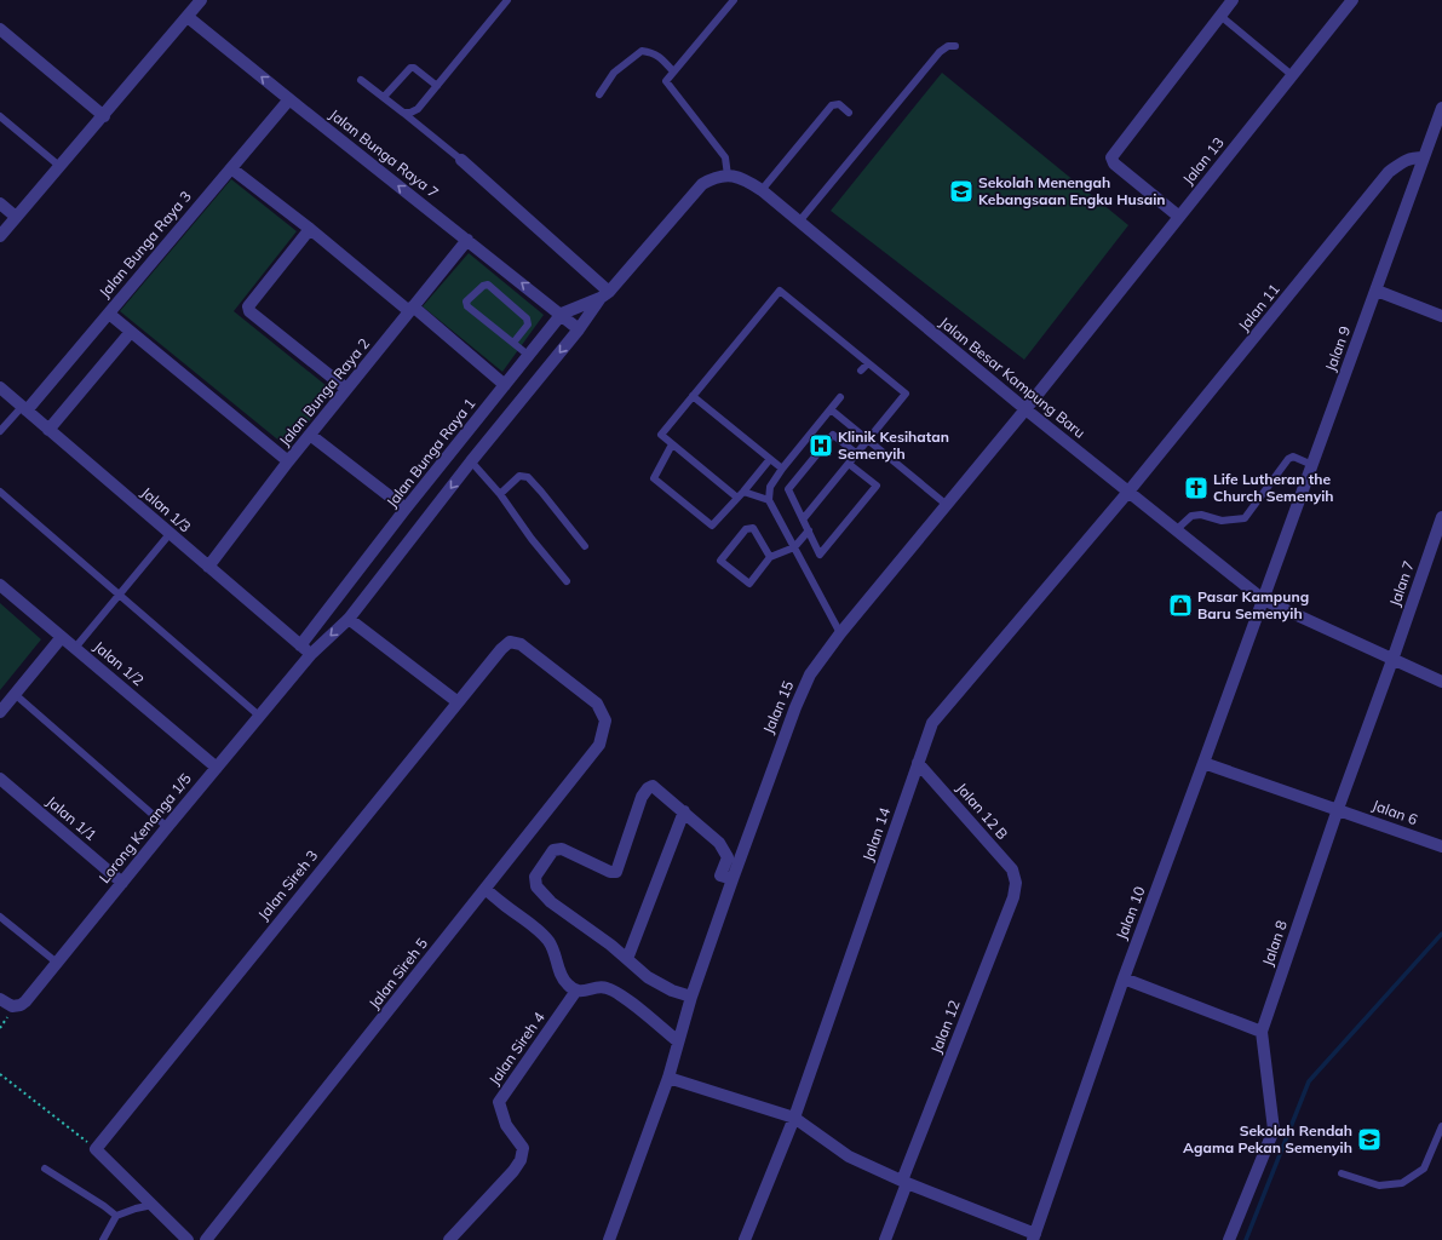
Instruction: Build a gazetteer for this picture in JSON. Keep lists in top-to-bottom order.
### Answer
{
  "streets": {
    "street": [
      "Jalan Bunga Raya 7",
      "Jalan 13",
      "Jalan Bunga Raya 3",
      "Jalan 11",
      "Jalan 9",
      "Jalan Besar Kampung Baru",
      "Jalan Bunga Raya 2",
      "Jalan Bunga Raya 1",
      "Jalan 1/3",
      "Jalan 7",
      "Jalan 1/2",
      "Jalan 15",
      "Jalan 12 B",
      "Jalan 6",
      "Jalan 1/1",
      "Lorong Kenanga 1/5",
      "Jalan 14",
      "Jalan Sireh 3",
      "Jalan 10",
      "Jalan 8",
      "Jalan Sireh 5",
      "Jalan 12",
      "Jalan Sireh 4"
    ]
  },
  "crossings": [
    ["Jalan Bunga Raya 7", "Jalan Bunga Raya 3"],
    ["Jalan Bunga Raya 7", "Jalan Bunga Raya 2"],
    ["Jalan Bunga Raya 7", "Jalan Bunga Raya 1"],
    ["Jalan Bunga Raya 7", "Lorong Kenanga 1/5"],
    ["Jalan 13", "Jalan Besar Kampung Baru"],
    ["Jalan 13", "Jalan 15"],
    ["Jalan Bunga Raya 3", "Jalan 1/3"],
    ["Jalan 11", "Jalan 9"],
    ["Jalan 11", "Jalan Besar Kampung Baru"],
    ["Jalan 11", "Jalan 14"],
    ["Jalan 9", "Jalan Besar Kampung Baru"],
    ["Jalan 9", "Jalan 10"],
    ["Jalan Besar Kampung Baru", "Jalan 7"],
    ["Jalan Besar Kampung Baru", "Jalan 15"],
    ["Jalan Besar Kampung Baru", "Jalan 14"],
    ["Jalan Besar Kampung Baru", "Jalan 10"],
    ["Jalan Besar Kampung Baru", "Jalan 8"],
    ["Jalan Bunga Raya 2", "Jalan 1/3"],
    ["Jalan Bunga Raya 1", "Jalan 1/3"],
    ["Jalan Bunga Raya 1", "Lorong Kenanga 1/5"],
    ["Jalan 1/3", "Lorong Kenanga 1/5"],
    ["Jalan 7", "Jalan 8"],
    ["Jalan 1/2", "Lorong Kenanga 1/5"],
    ["Jalan 12 B", "Jalan 14"],
    ["Jalan 12 B", "Jalan 12"],
    ["Jalan 6", "Jalan 10"],
    ["Jalan 6", "Jalan 8"],
    ["Jalan 1/1", "Lorong Kenanga 1/5"],
    ["Jalan Sireh 3", "Jalan Sireh 5"]
  ],
  "one_way": ["Lorong Kenanga 1/5"],
  "places": {
    "school or university": ["Sekolah Menengah Kebangsaan Engku Husain", "Sekolah Rendah Agama Pekan Semenyih"],
    "hospital": ["Klinik Kesihatan Semenyih"],
    "church": ["Life Lutheran the Church Semenyih"],
    "shop": ["Pasar Kampung Baru Semenyih"]
  }
}
